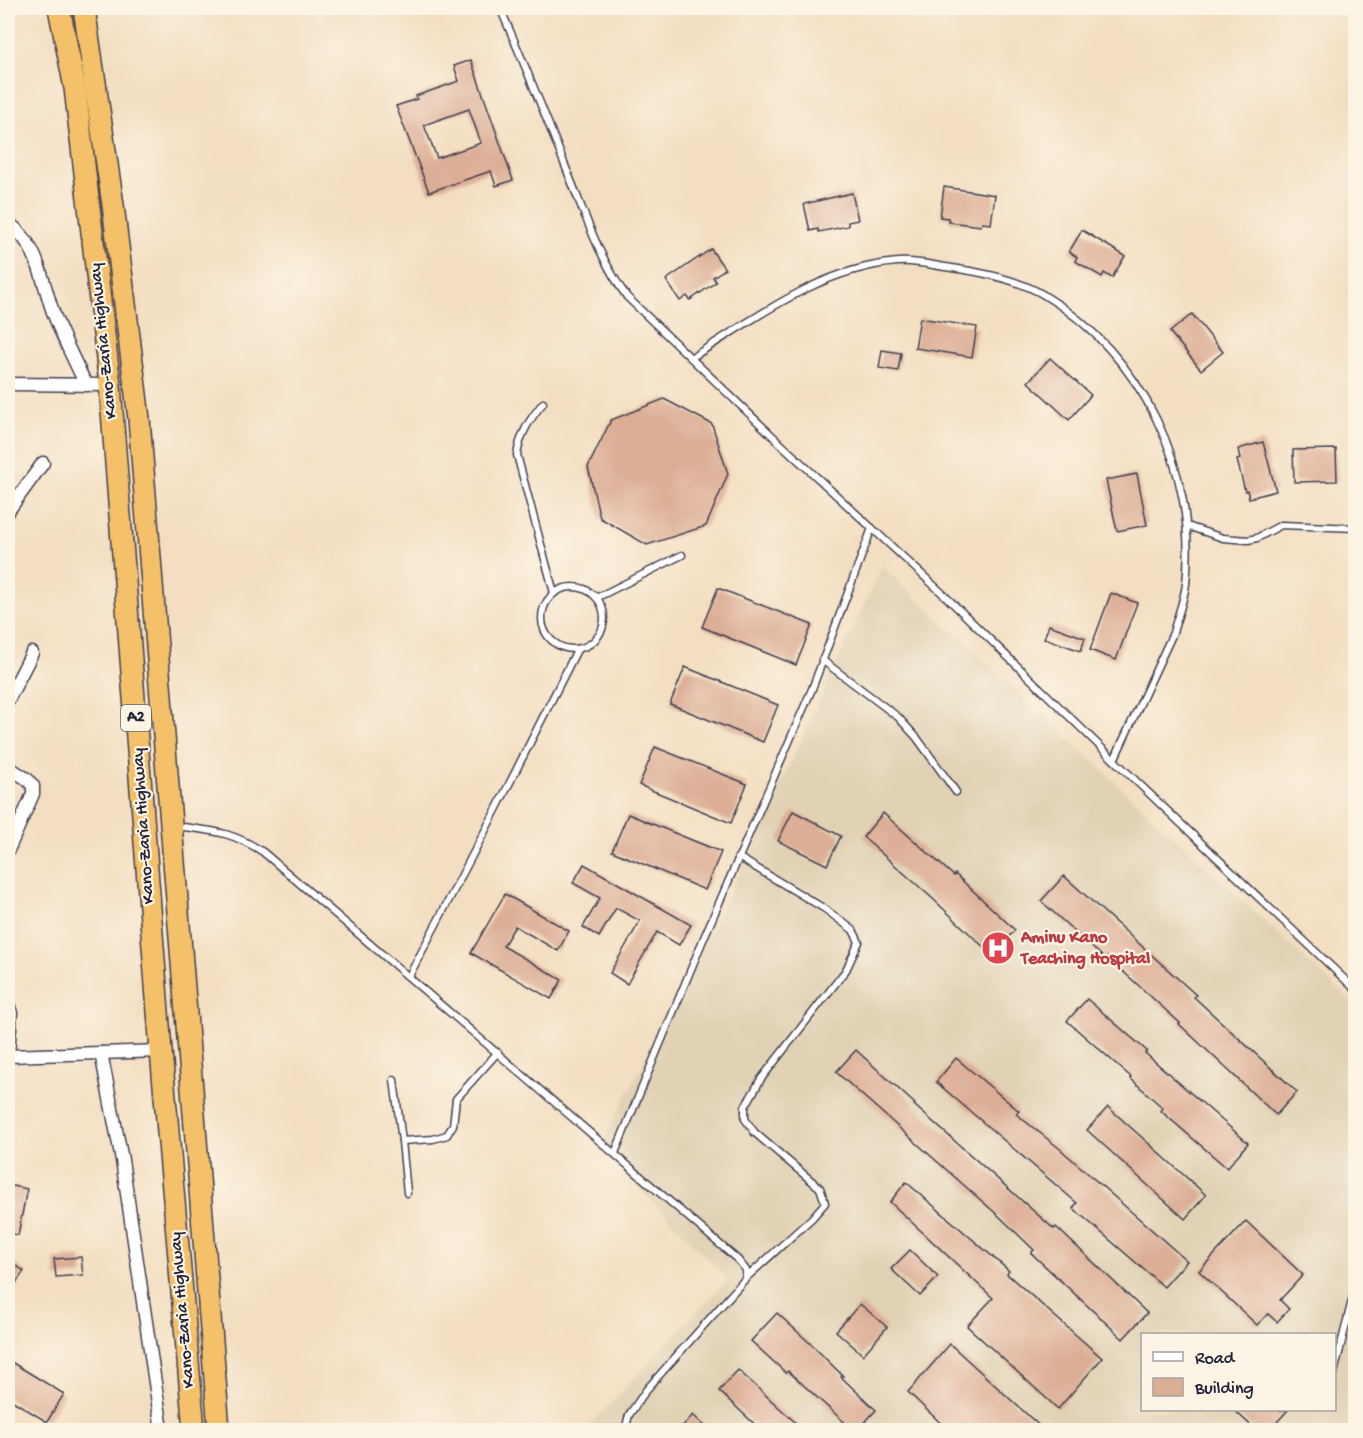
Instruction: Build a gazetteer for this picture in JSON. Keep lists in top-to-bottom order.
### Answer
{
  "streets": {
    "highway": ["Kano-Zaria Highway", "A2"]
  },
  "places": {
    "hospital": ["Aminu Kano Teaching Hospital"]
  },
  "legend": ["Road", "Building"]
}
